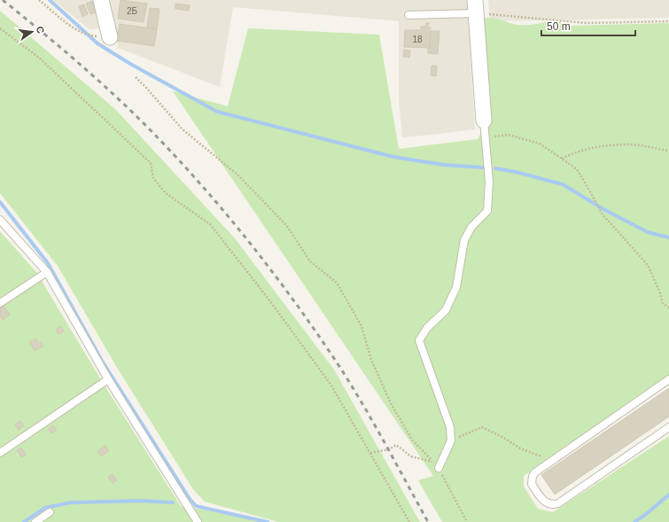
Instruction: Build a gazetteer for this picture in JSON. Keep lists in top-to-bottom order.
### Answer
{
  "house_numbers": ["2Б", "18"],
  "scale_bar": "50 m",
  "north": "right"
}
